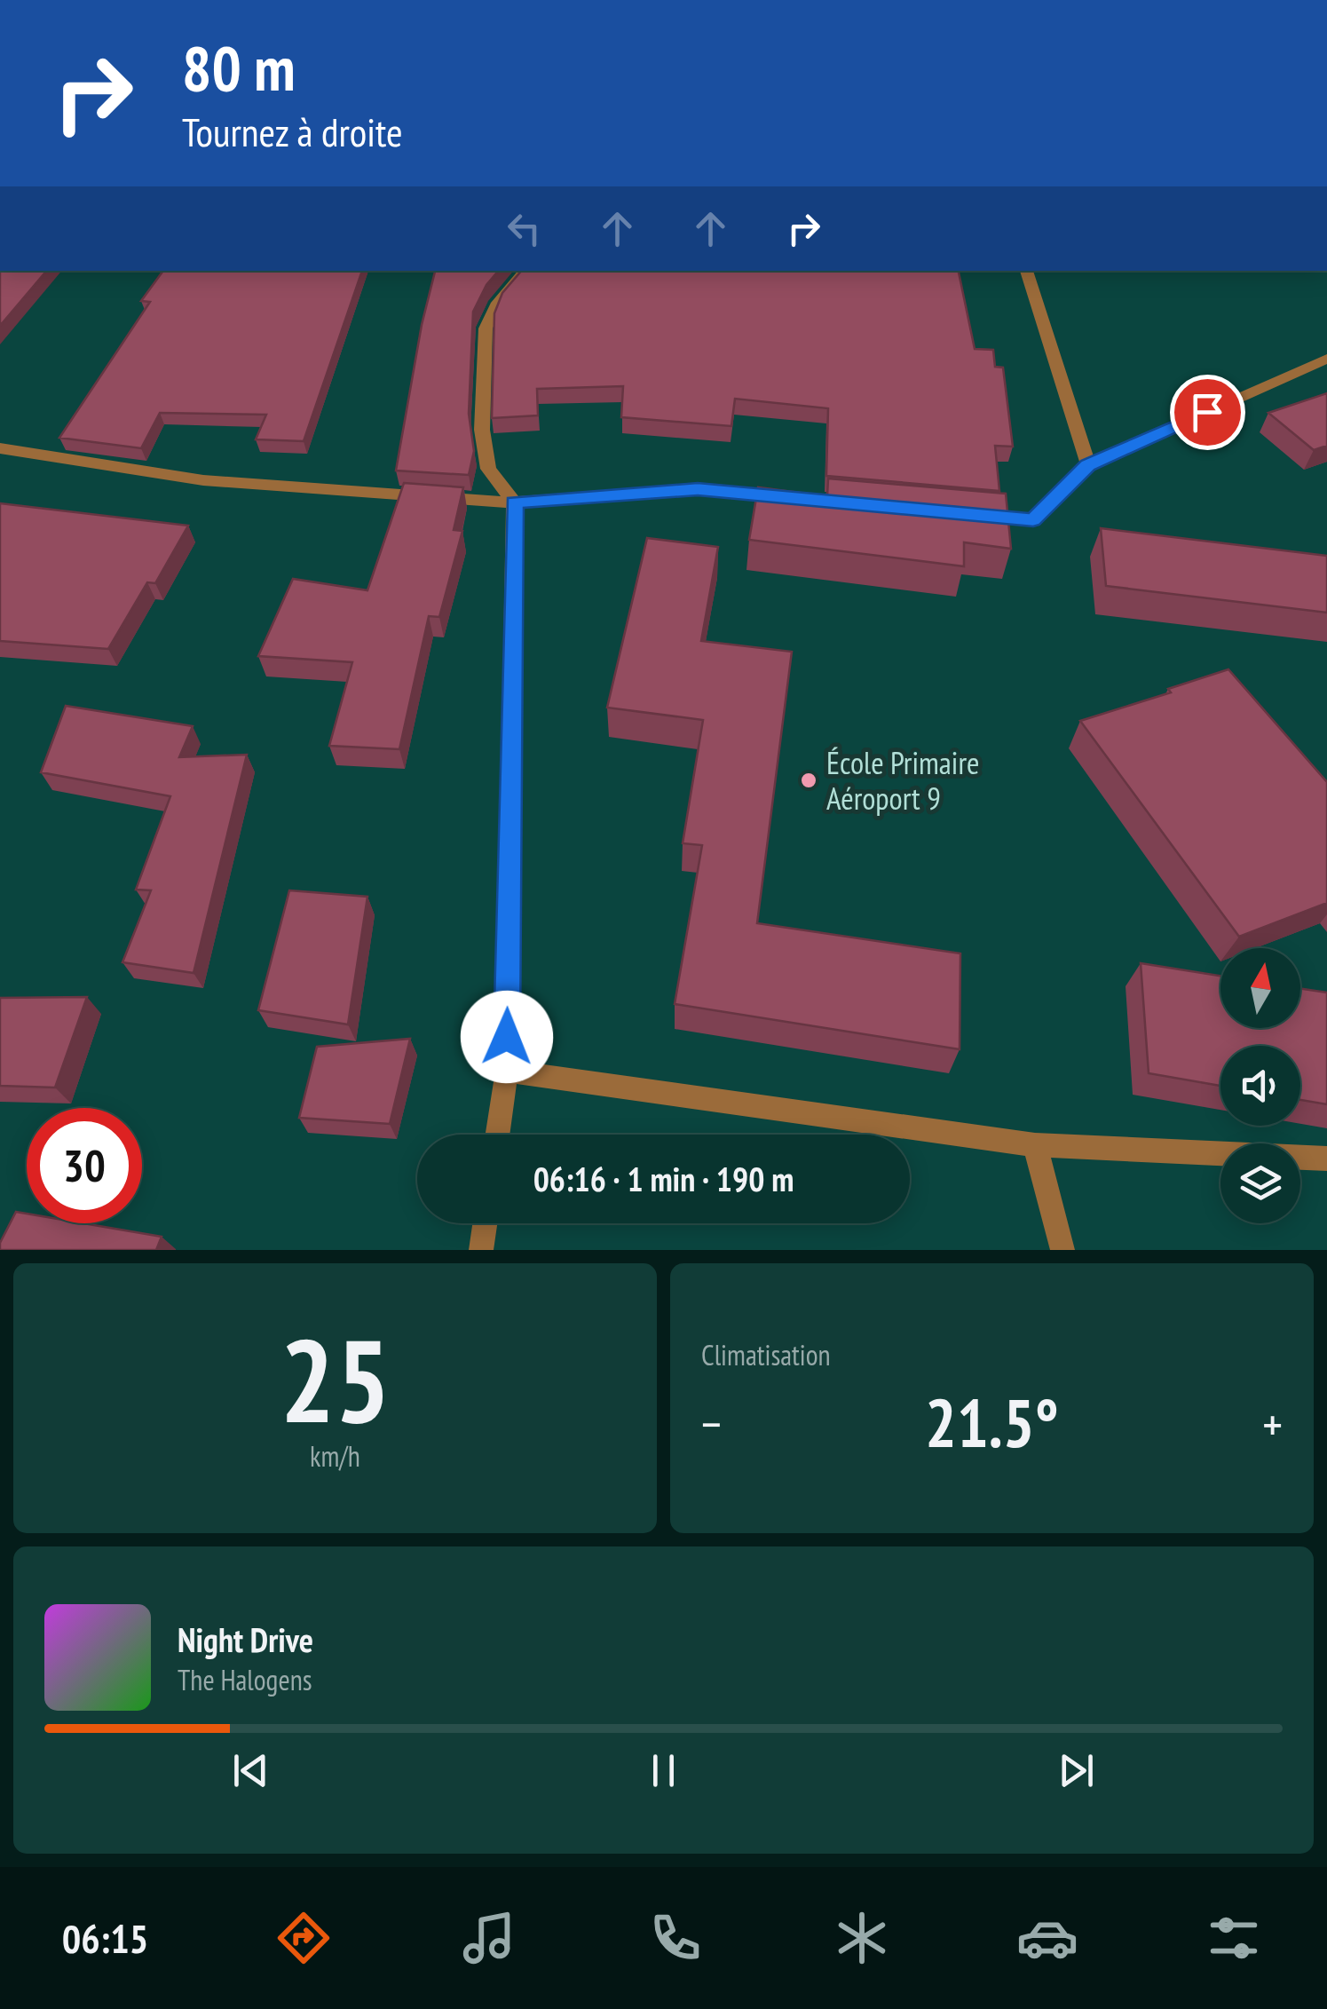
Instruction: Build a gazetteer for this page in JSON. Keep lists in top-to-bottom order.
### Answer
{
  "places": ["École Primaire Aéroport 9"],
  "north": "top",
  "page": {
    "turn": ["80 m", "Tournez à droite"],
    "limit": "30",
    "trip": "06:16 · 1 min · 190 m",
    "tile": [
      ["25", "km/h"],
      "Climatisation"
    ],
    "heat": ["−", "21.5°", "+"],
    "song": ["Night Drive", "The Halogens"],
    "tabs": "06:15"
  }
}
